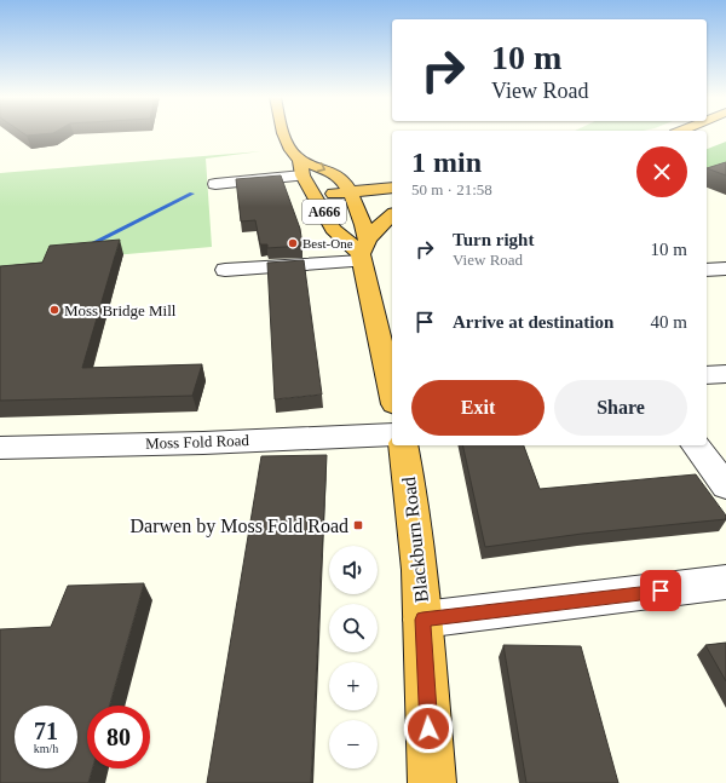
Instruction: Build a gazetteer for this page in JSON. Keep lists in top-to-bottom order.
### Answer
{
  "streets": {
    "highway": ["A666", "Blackburn Road"],
    "street": ["Moss Fold Road"]
  },
  "places": {
    "other": ["Best-One", "Moss Bridge Mill"],
    "transit": ["Darwen by Moss Fold Road"]
  },
  "page": {
    "turn": ["10 m", "View Road"],
    "heading": ["1 min", "50 m · 21:58"],
    "list": [
      {
        "name": "Turn right",
        "note": "View Road",
        "value": "10 m"
      },
      {
        "name": "Arrive at destination",
        "value": "40 m"
      }
    ],
    "buttons": ["Exit", "Share"],
    "map_buttons": ["+", "−"],
    "speed": "71 km/h",
    "limit": "80"
  }
}
